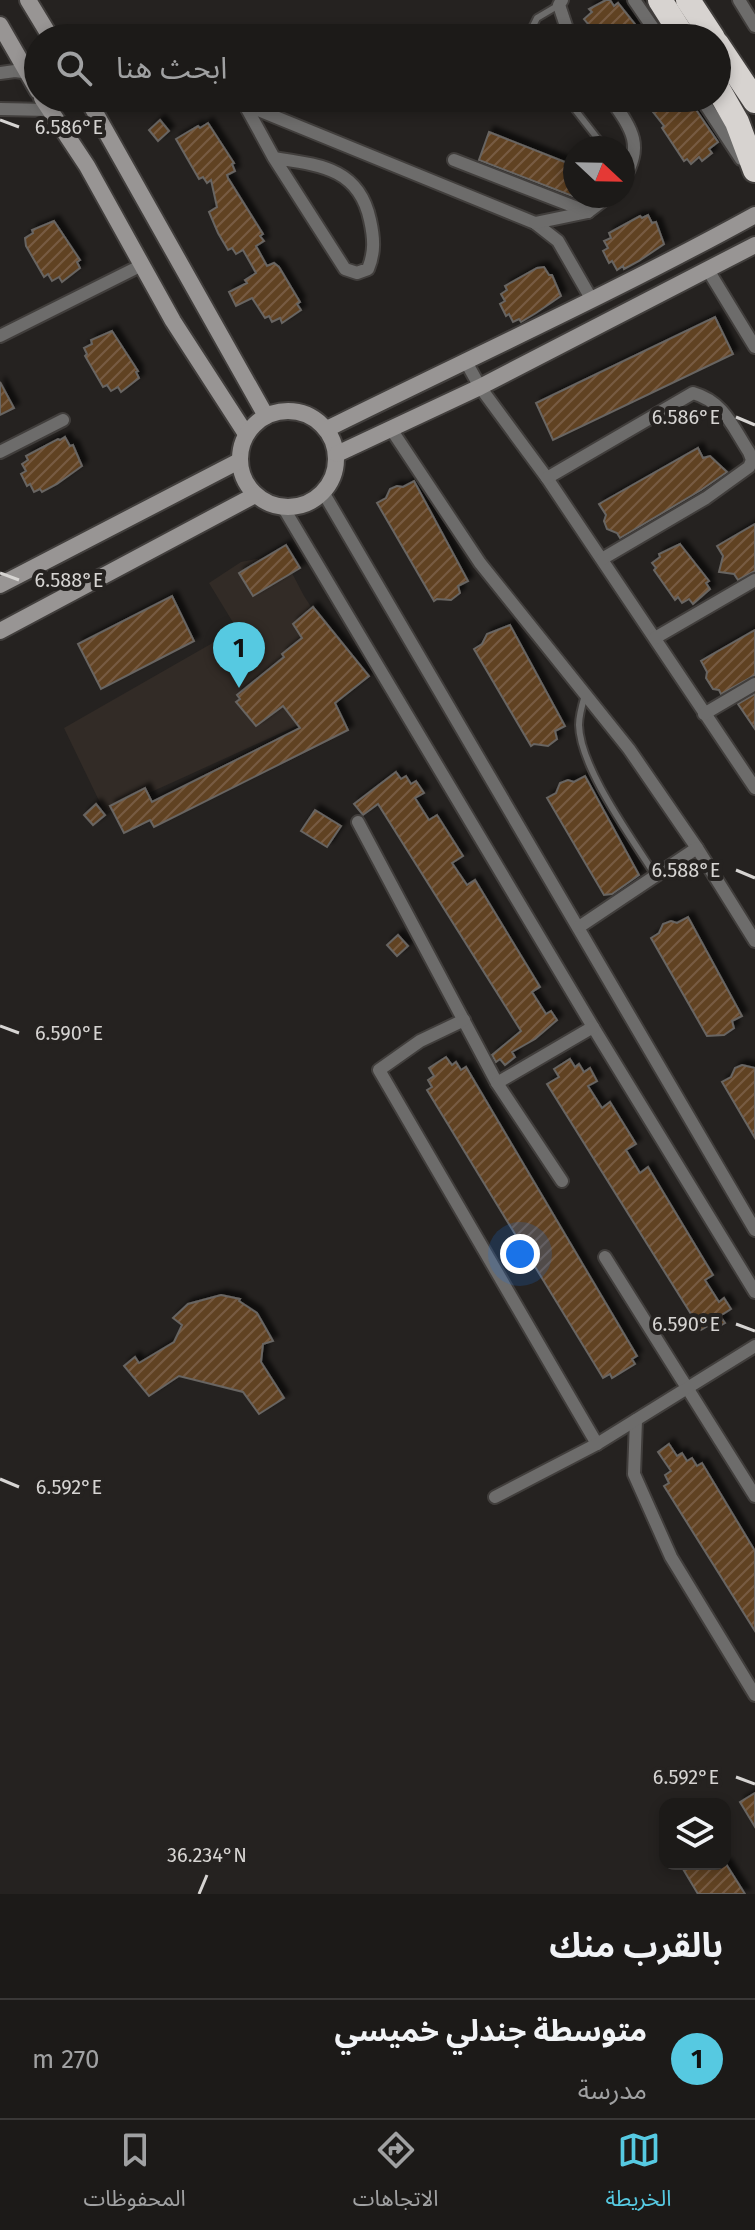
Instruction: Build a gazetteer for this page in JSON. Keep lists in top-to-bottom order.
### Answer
{
  "north": "right",
  "page": {
    "search": "ابحث هنا",
    "pins": "1",
    "heading": "بالقرب منك",
    "list": [
      {
        "mark": "1",
        "name": "متوسطة جندلي خميسي",
        "note": "مدرسة",
        "value": "270 m"
      }
    ],
    "nav": ["الخريطة", "الاتجاهات", "المحفوظات"]
  },
  "coordinates": [
    "6.586°E",
    "6.588°E",
    "6.590°E",
    "6.592°E",
    "36.234°N"
  ]
}
